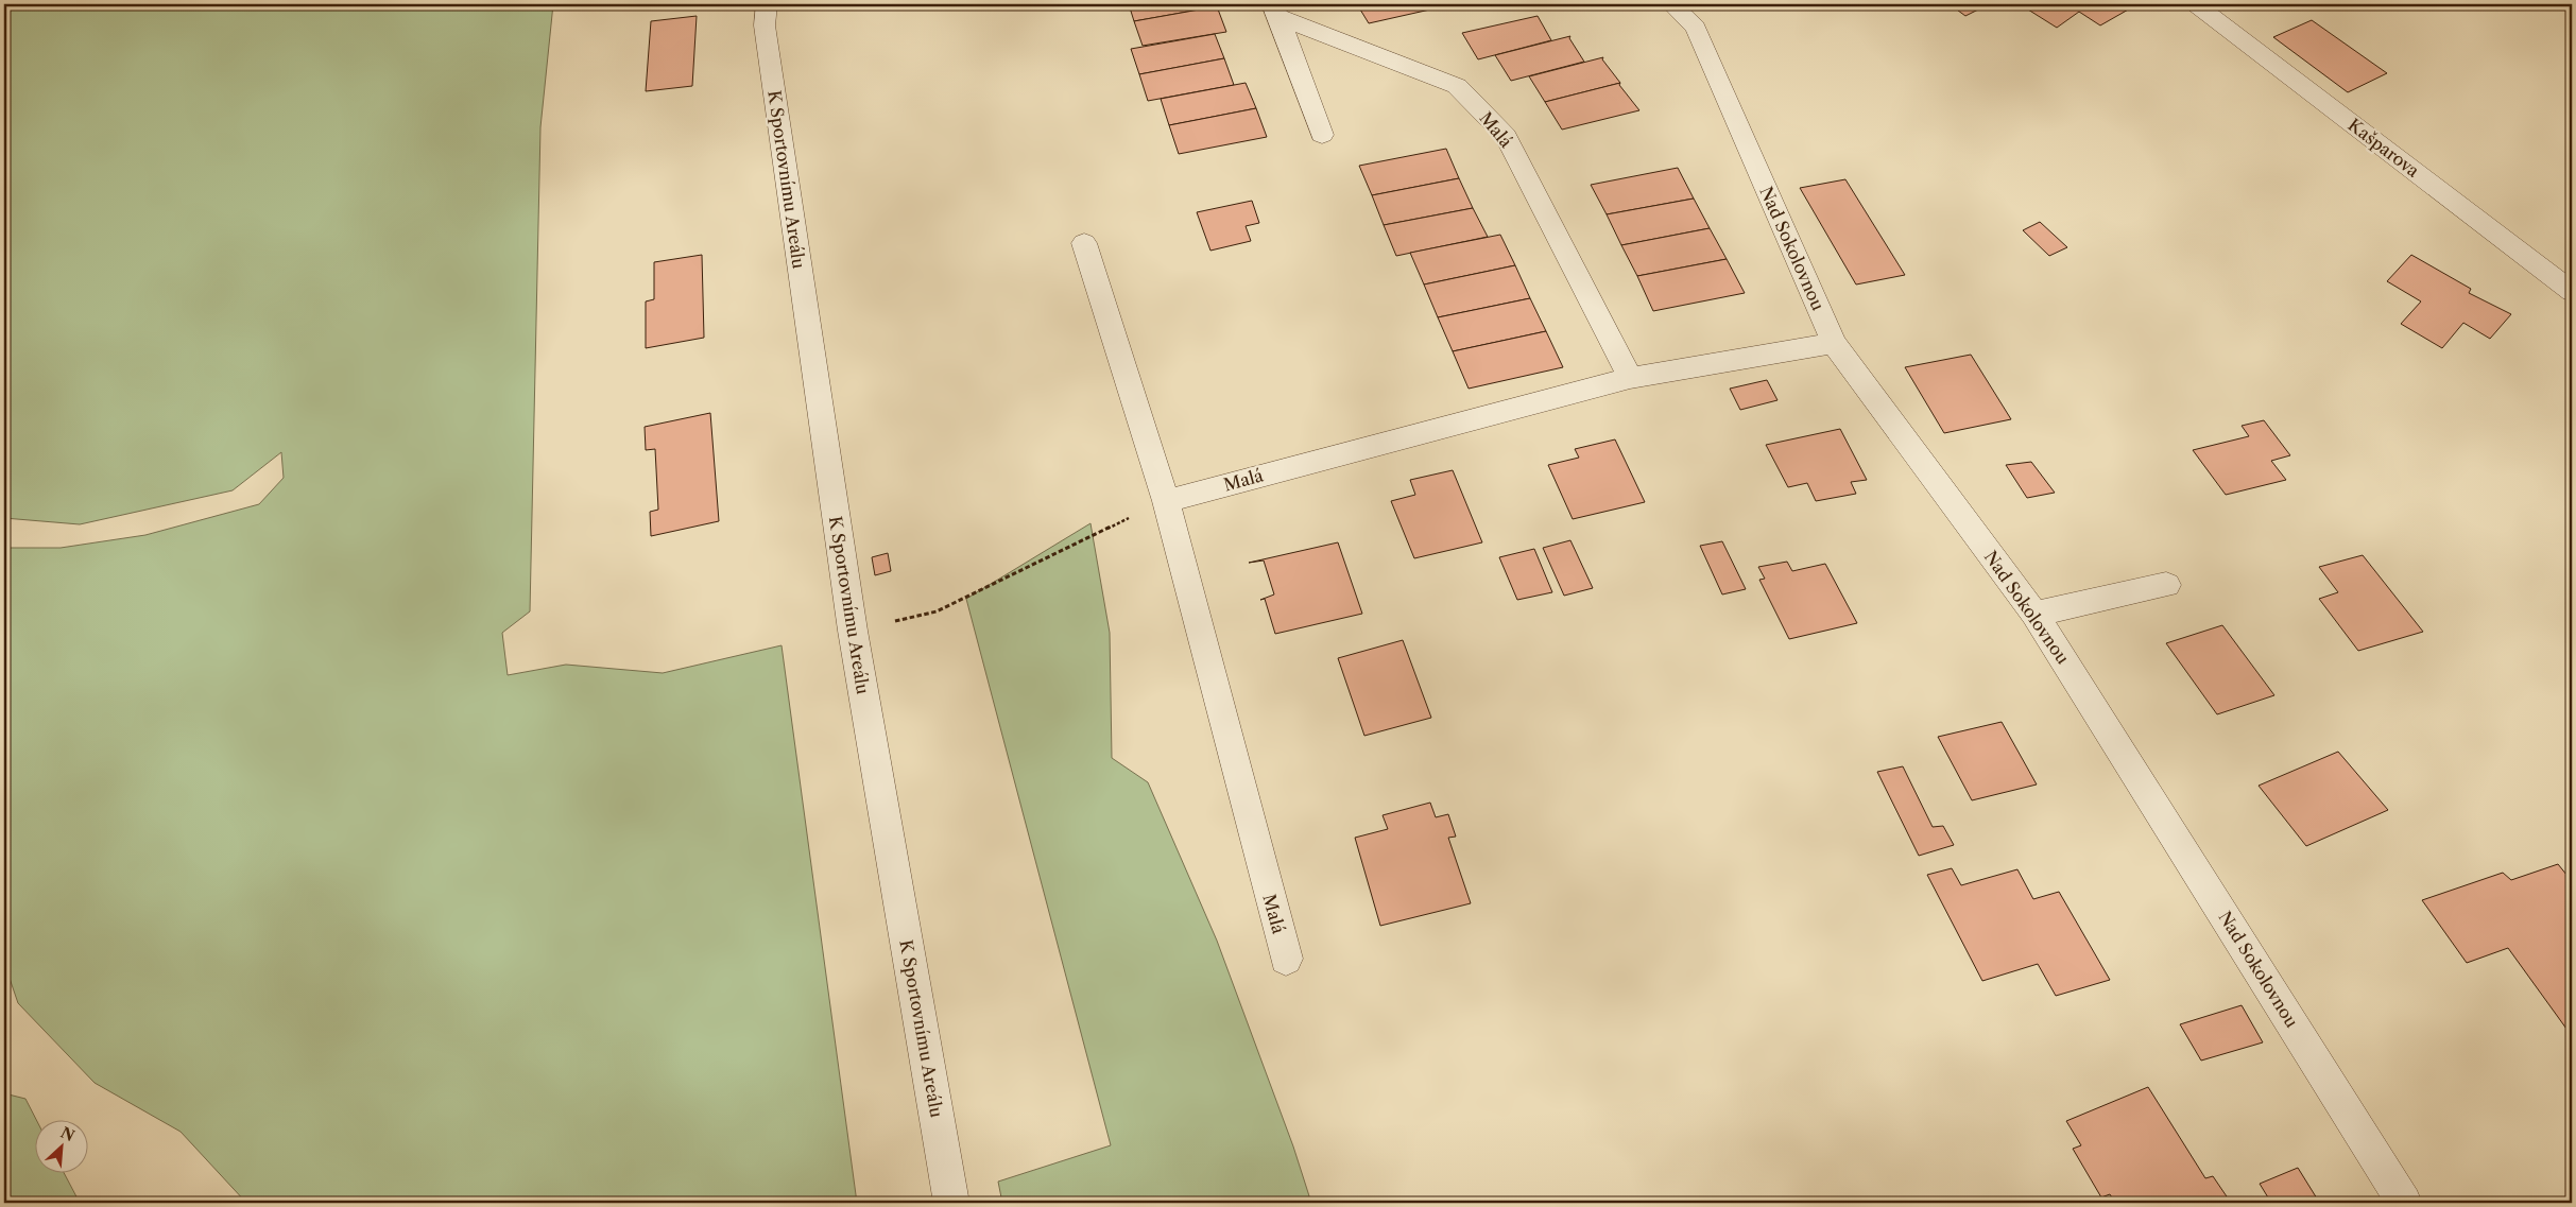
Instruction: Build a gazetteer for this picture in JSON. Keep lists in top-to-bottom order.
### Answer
{
  "streets": {
    "street": [
      "Malá",
      "Kašparova",
      "K Sportovnímu Areálu",
      "Nad Sokolovnou"
    ]
  },
  "crossings": [
    ["Malá", "Nad Sokolovnou"]
  ],
  "north": "top right"
}
